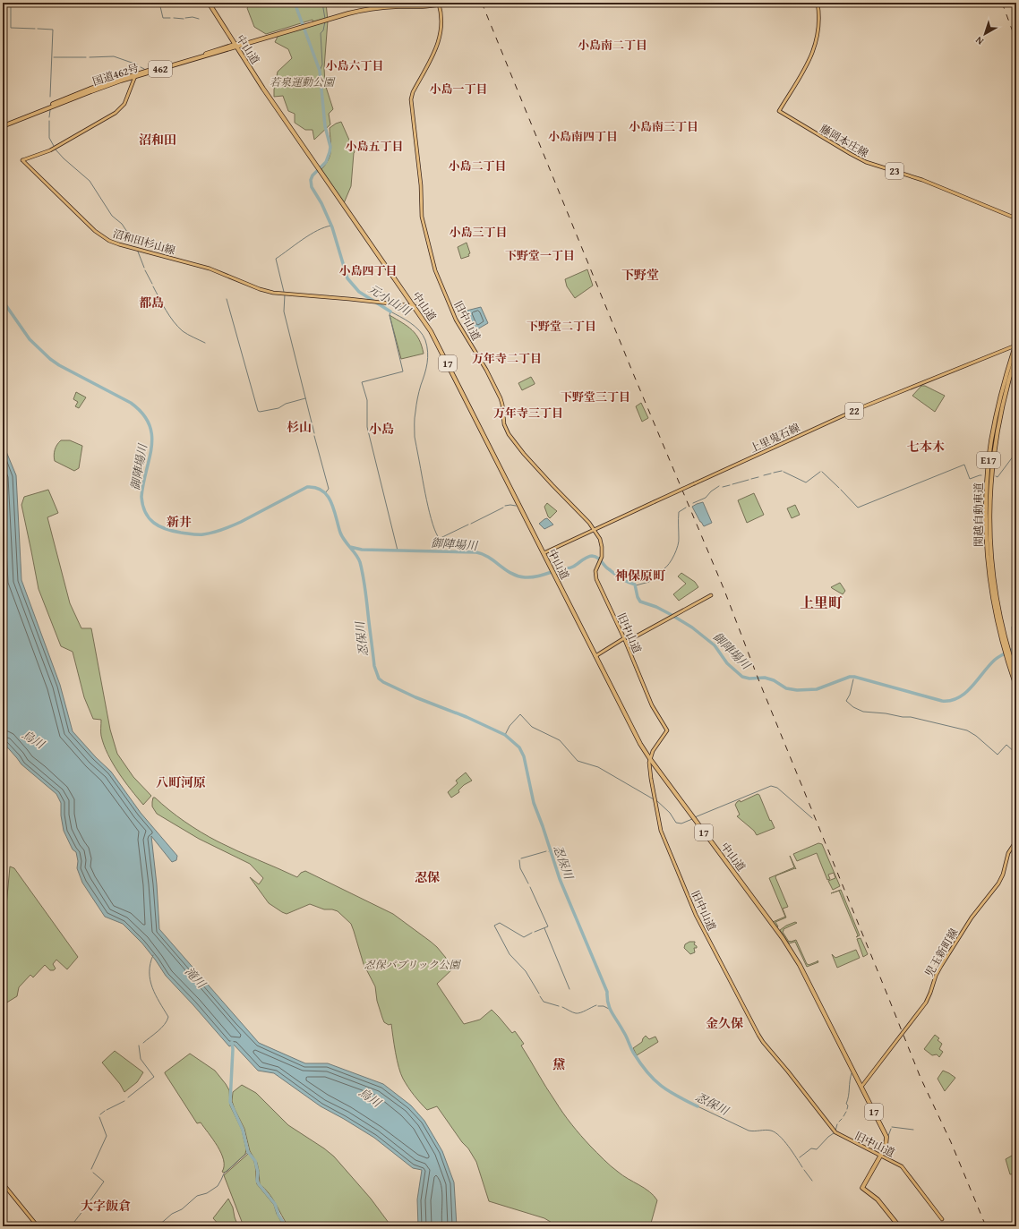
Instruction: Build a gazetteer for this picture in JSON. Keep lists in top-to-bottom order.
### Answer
{
  "streets": {
    "highway": [
      "中山道",
      "462",
      "国道462号",
      "17",
      "E17",
      "関越自動車道"
    ],
    "main road": [
      "藤岡本庄線",
      "23",
      "沼和田杉山線",
      "旧中山道",
      "22",
      "上里鬼石線",
      "児玉新町線"
    ]
  },
  "crossings": [
    ["中山道", "国道462号"],
    ["中山道", "沼和田杉山線"],
    ["中山道", "旧中山道"],
    ["中山道", "17"],
    ["中山道", "上里鬼石線"],
    ["中山道", "児玉新町線"],
    ["国道462号", "沼和田杉山線"],
    ["国道462号", "旧中山道"],
    ["旧中山道", "17"],
    ["旧中山道", "上里鬼石線"],
    ["上里鬼石線", "関越自動車道"]
  ],
  "districts": [
    "小島南二丁目",
    "小島六丁目",
    "小島一丁目",
    "小島南三丁目",
    "小島南四丁目",
    "沼和田",
    "小島五丁目",
    "小島二丁目",
    "小島三丁目",
    "下野堂一丁目",
    "小島四丁目",
    "下野堂",
    "都島",
    "下野堂二丁目",
    "万年寺二丁目",
    "下野堂三丁目",
    "万年寺三丁目",
    "杉山",
    "小島",
    "七本木",
    "新井",
    "神保原町",
    "上里町",
    "八町河原",
    "忍保",
    "金久保",
    "黛",
    "大字飯倉"
  ],
  "water": [
    "元小山川",
    "御陣場川",
    "忍保川",
    "烏川",
    "滝川"
  ],
  "parks": ["若泉運動公園", "忍保パブリック公園"],
  "north": "bottom left"
}
